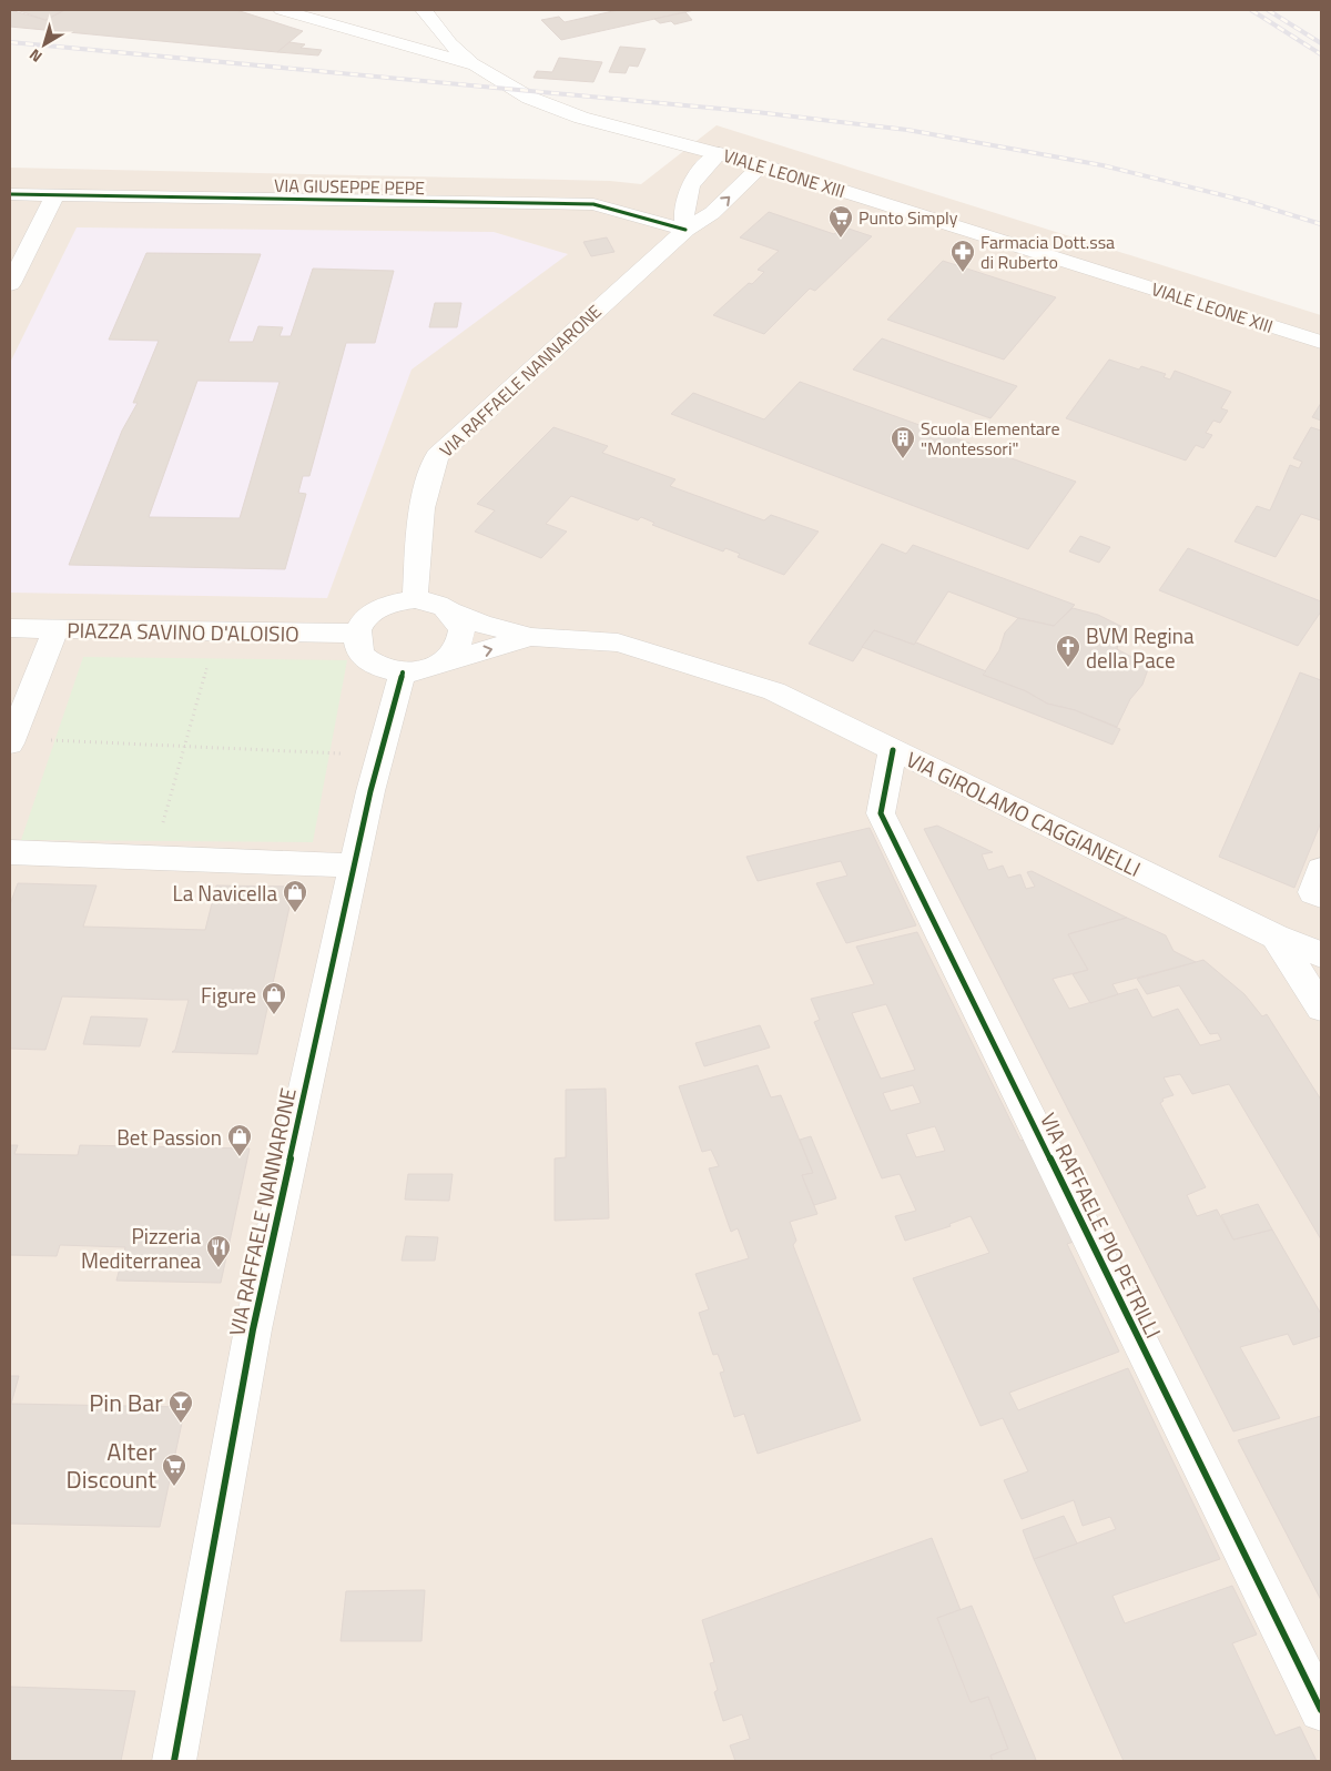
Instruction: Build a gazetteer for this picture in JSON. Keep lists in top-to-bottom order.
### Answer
{
  "streets": {
    "street": [
      "VIALE LEONE XIII",
      "VIA GIUSEPPE PEPE",
      "VIA RAFFAELE NANNARONE",
      "PIAZZA SAVINO D'ALOISIO",
      "VIA GIROLAMO CAGGIANELLI",
      "VIA RAFFAELE PIO PETRILLI"
    ]
  },
  "crossings": [
    ["VIALE LEONE XIII", "VIA RAFFAELE NANNARONE"],
    ["VIA GIUSEPPE PEPE", "VIA RAFFAELE NANNARONE"],
    ["VIA RAFFAELE NANNARONE", "PIAZZA SAVINO D'ALOISIO"],
    ["VIA RAFFAELE NANNARONE", "VIA GIROLAMO CAGGIANELLI"],
    ["PIAZZA SAVINO D'ALOISIO", "VIA GIROLAMO CAGGIANELLI"],
    ["VIA GIROLAMO CAGGIANELLI", "VIA RAFFAELE PIO PETRILLI"]
  ],
  "places": {
    "supermarket": ["Punto Simply", "Alter Discount"],
    "pharmacy": ["Farmacia Dott.ssa di Ruberto"],
    "building": ["Scuola Elementare \"Montessori\""],
    "church": ["BVM Regina della Pace"],
    "shop": ["La Navicella", "Figure", "Bet Passion"],
    "restaurant": ["Pizzeria Mediterranea"],
    "bar": ["Pin Bar"]
  },
  "north": "bottom left"
}
